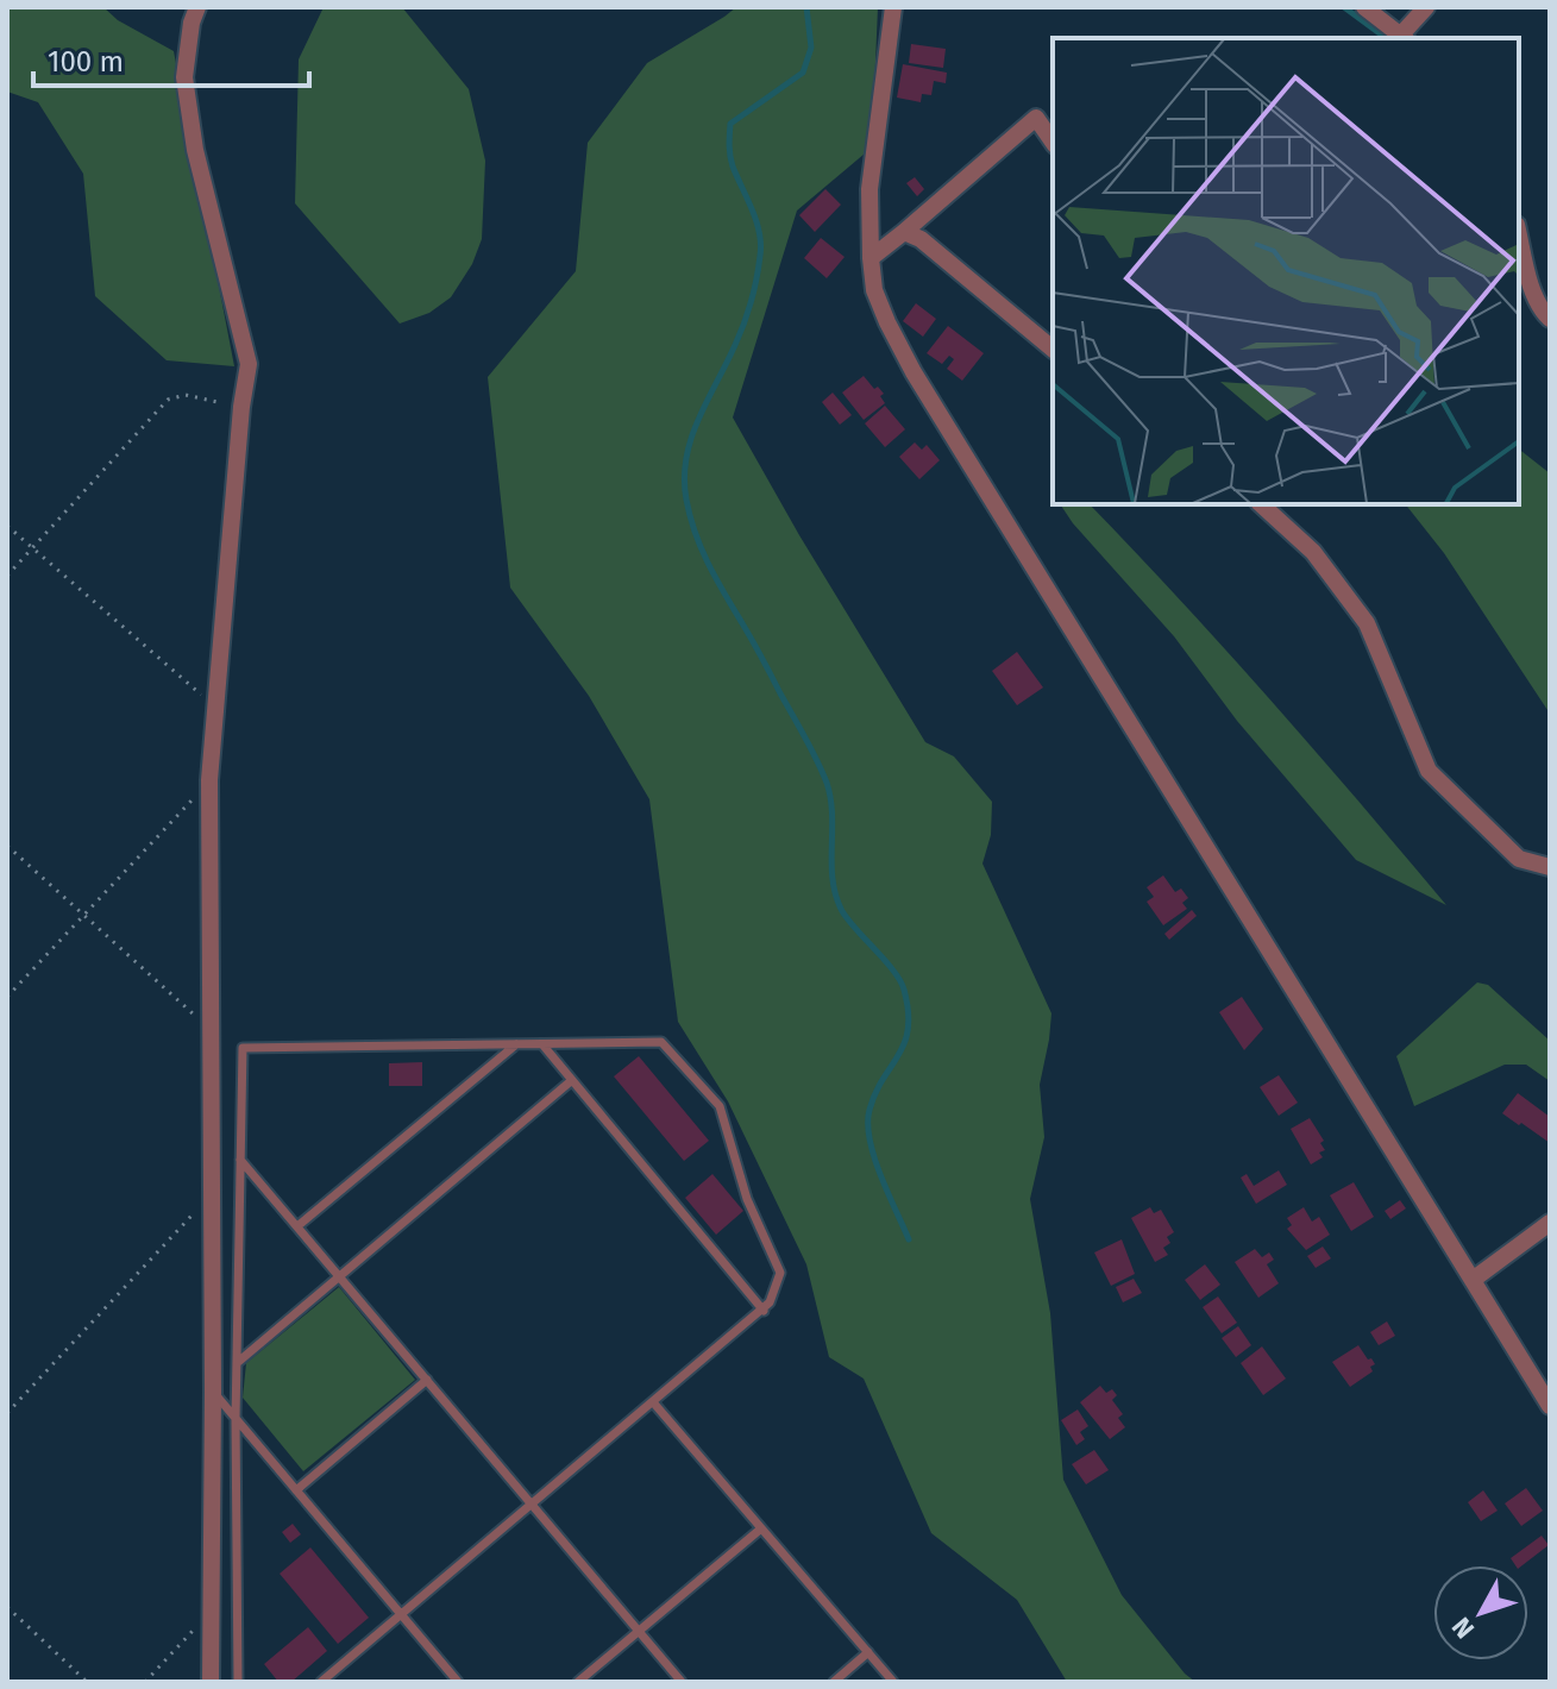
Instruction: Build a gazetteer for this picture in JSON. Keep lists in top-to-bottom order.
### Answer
{
  "scale_bar": "100 m",
  "north": "bottom left"
}
